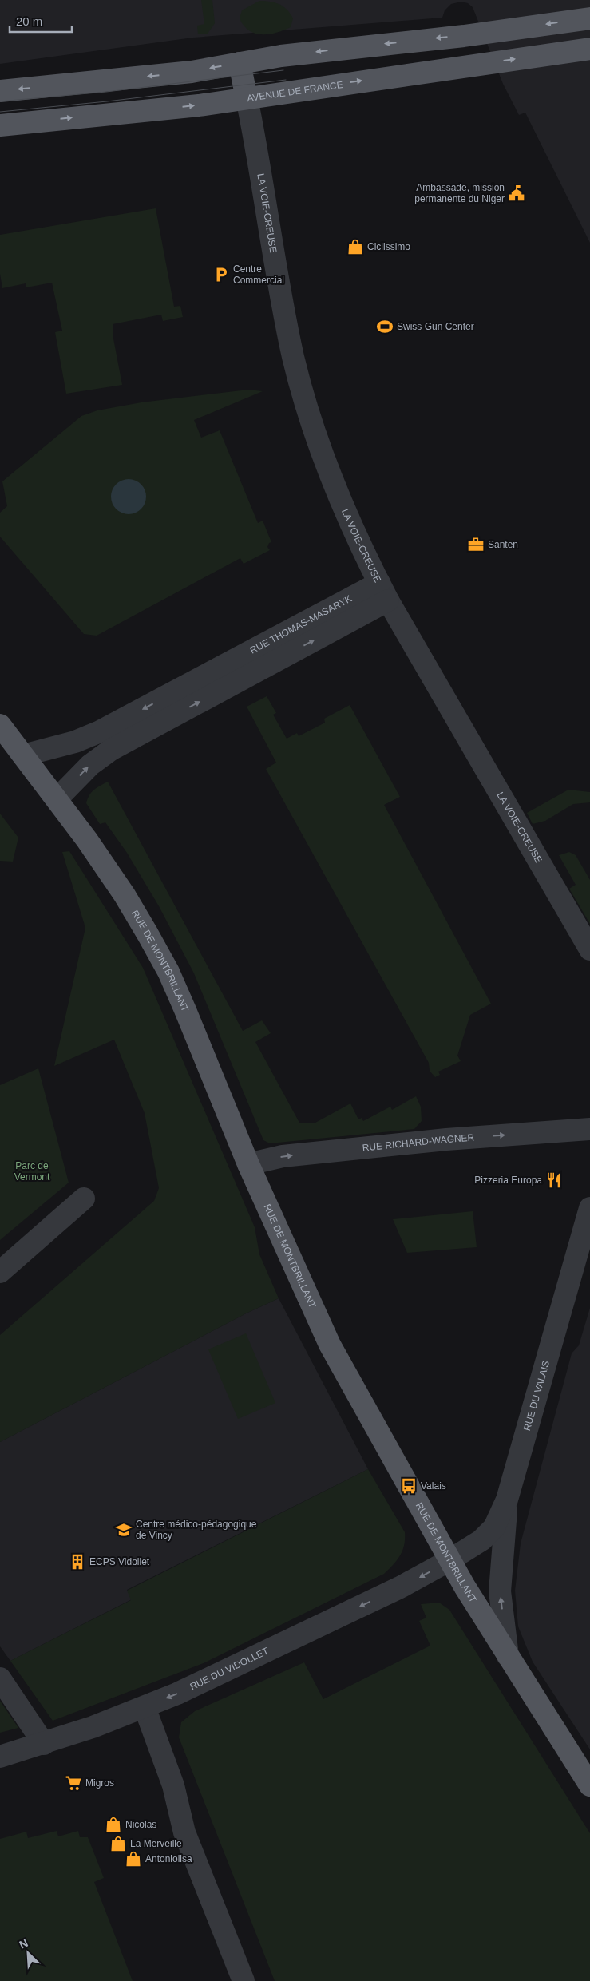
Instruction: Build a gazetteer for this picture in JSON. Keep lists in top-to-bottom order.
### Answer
{
  "streets": {
    "main road": ["AVENUE DE FRANCE", "RUE DE MONTBRILLANT"],
    "street": [
      "LA VOIE-CREUSE",
      "RUE THOMAS-MASARYK",
      "RUE RICHARD-WAGNER",
      "RUE DU VALAIS",
      "RUE DU VIDOLLET"
    ]
  },
  "crossings": [
    ["AVENUE DE FRANCE", "LA VOIE-CREUSE"],
    ["LA VOIE-CREUSE", "RUE THOMAS-MASARYK"],
    ["RUE THOMAS-MASARYK", "RUE DE MONTBRILLANT"],
    ["RUE DE MONTBRILLANT", "RUE RICHARD-WAGNER"],
    ["RUE DE MONTBRILLANT", "RUE DU VALAIS"],
    ["RUE DE MONTBRILLANT", "RUE DU VIDOLLET"],
    ["RUE DU VALAIS", "RUE DU VIDOLLET"]
  ],
  "one_way": ["RUE RICHARD-WAGNER", "RUE DU VIDOLLET"],
  "parks": ["Parc de Vermont"],
  "places": {
    "public building": ["Ambassade, mission permanente du Niger"],
    "shop": [
      "Ciclissimo",
      "Nicolas",
      "La Merveille",
      "Antoniolisa"
    ],
    "parking": ["Centre Commercial"],
    "sports": ["Swiss Gun Center"],
    "office": ["Santen"],
    "restaurant": ["Pizzeria Europa"],
    "bus stop": ["Valais"],
    "school or university": ["Centre médico-pédagogique de Vincy"],
    "building": ["ECPS Vidollet"],
    "supermarket": ["Migros"]
  },
  "scale_bar": "20 m",
  "north": "top left"
}
